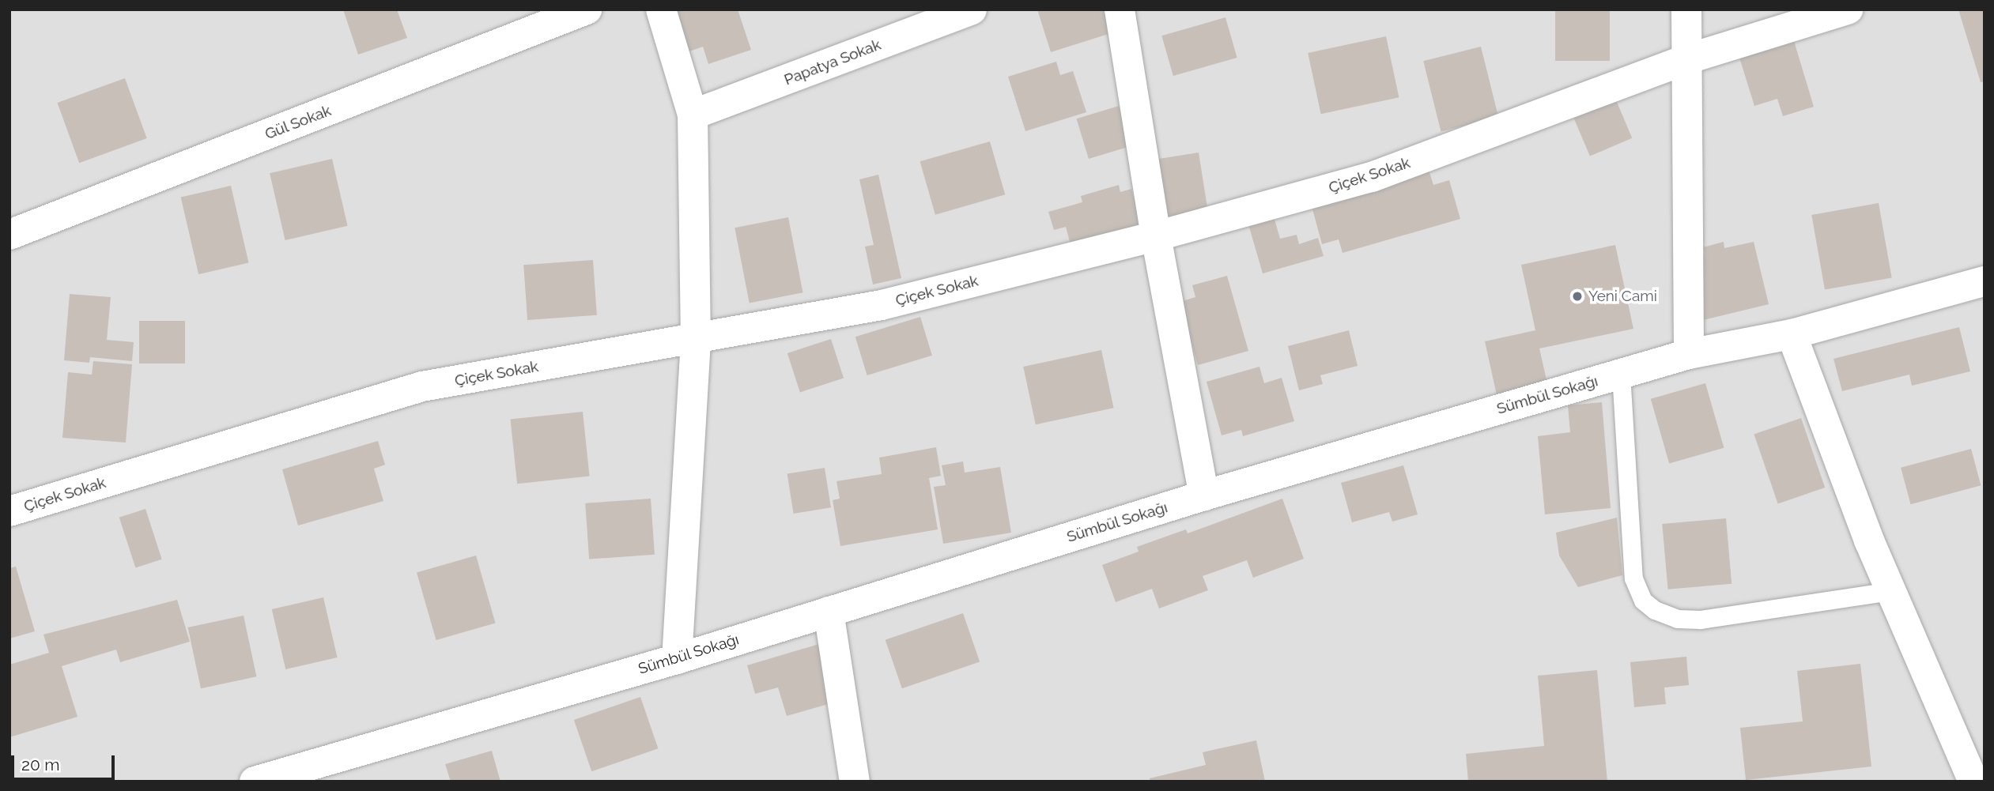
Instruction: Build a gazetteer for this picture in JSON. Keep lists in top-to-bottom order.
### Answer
{
  "streets": {
    "street": [
      "Papatya Sokak",
      "Gül Sokak",
      "Çiçek Sokak",
      "Sümbül Sokağı"
    ]
  },
  "places": ["Yeni Cami"],
  "scale_bar": "20 m"
}
